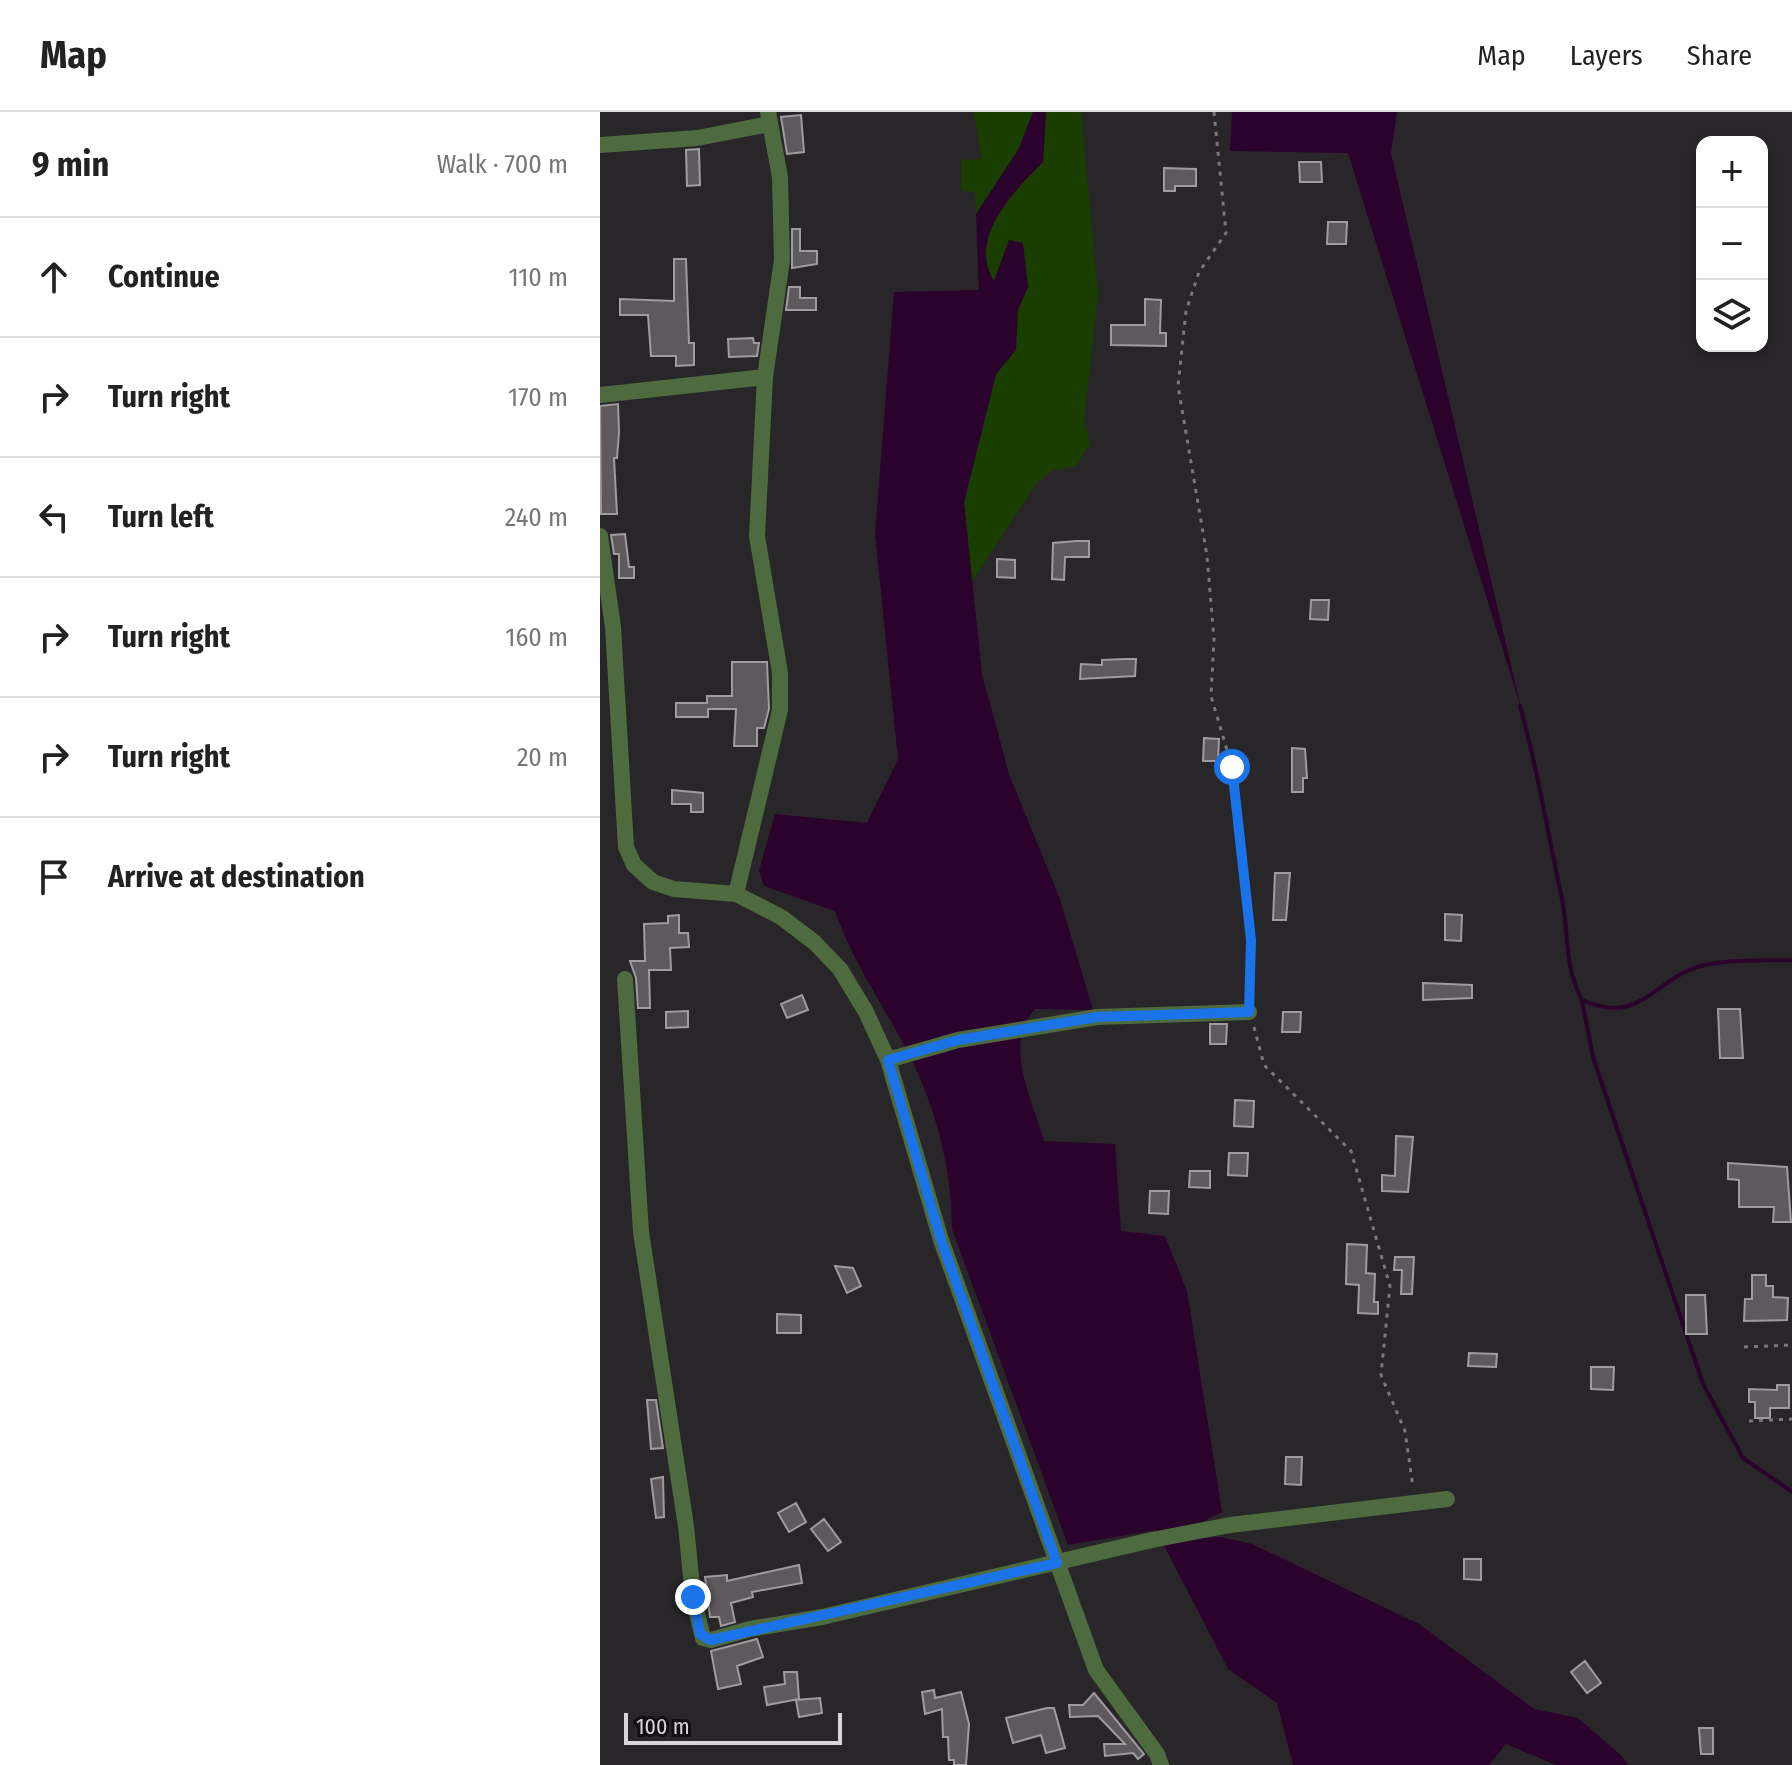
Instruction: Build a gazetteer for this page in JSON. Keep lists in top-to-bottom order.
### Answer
{
  "scale_bar": "100 m",
  "page": {
    "header": "Map",
    "nav": ["Map", "Layers", "Share"],
    "heading": ["9 min", "Walk · 700 m"],
    "map_buttons": ["+", "−"],
    "list": [
      ["Continue", "110 m"],
      ["Turn right", "170 m"],
      ["Turn left", "240 m"],
      ["Turn right", "160 m"],
      ["Turn right", "20 m"],
      "Arrive at destination"
    ],
    "scale": "100 m"
  }
}
